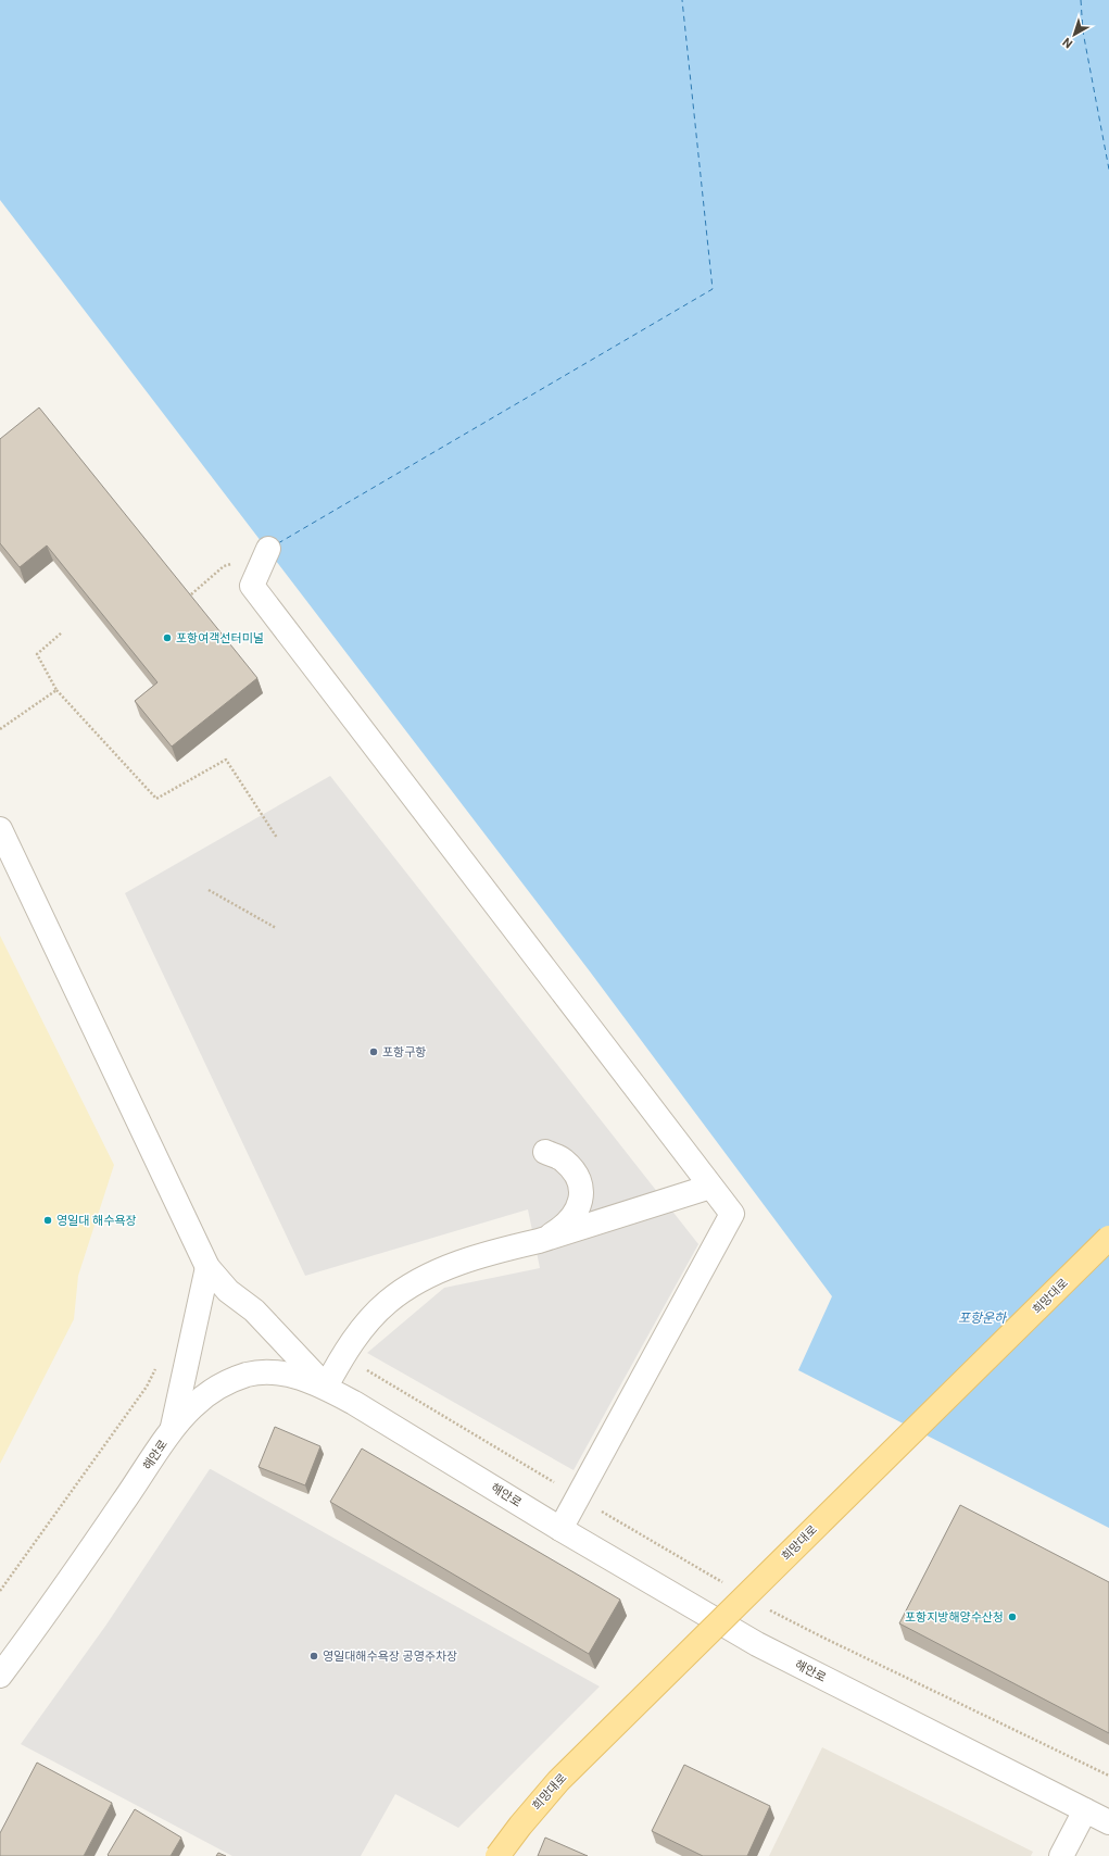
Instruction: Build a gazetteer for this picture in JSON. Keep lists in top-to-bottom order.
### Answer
{
  "streets": {
    "main road": ["희망대로"],
    "street": ["해안로"]
  },
  "water": ["포항운하"],
  "places": [
    "포항여객선터미널",
    "포항구항",
    "영일대 해수욕장",
    "포항지방해양수산청",
    "영일대해수욕장 공영주차장"
  ],
  "north": "bottom left"
}
